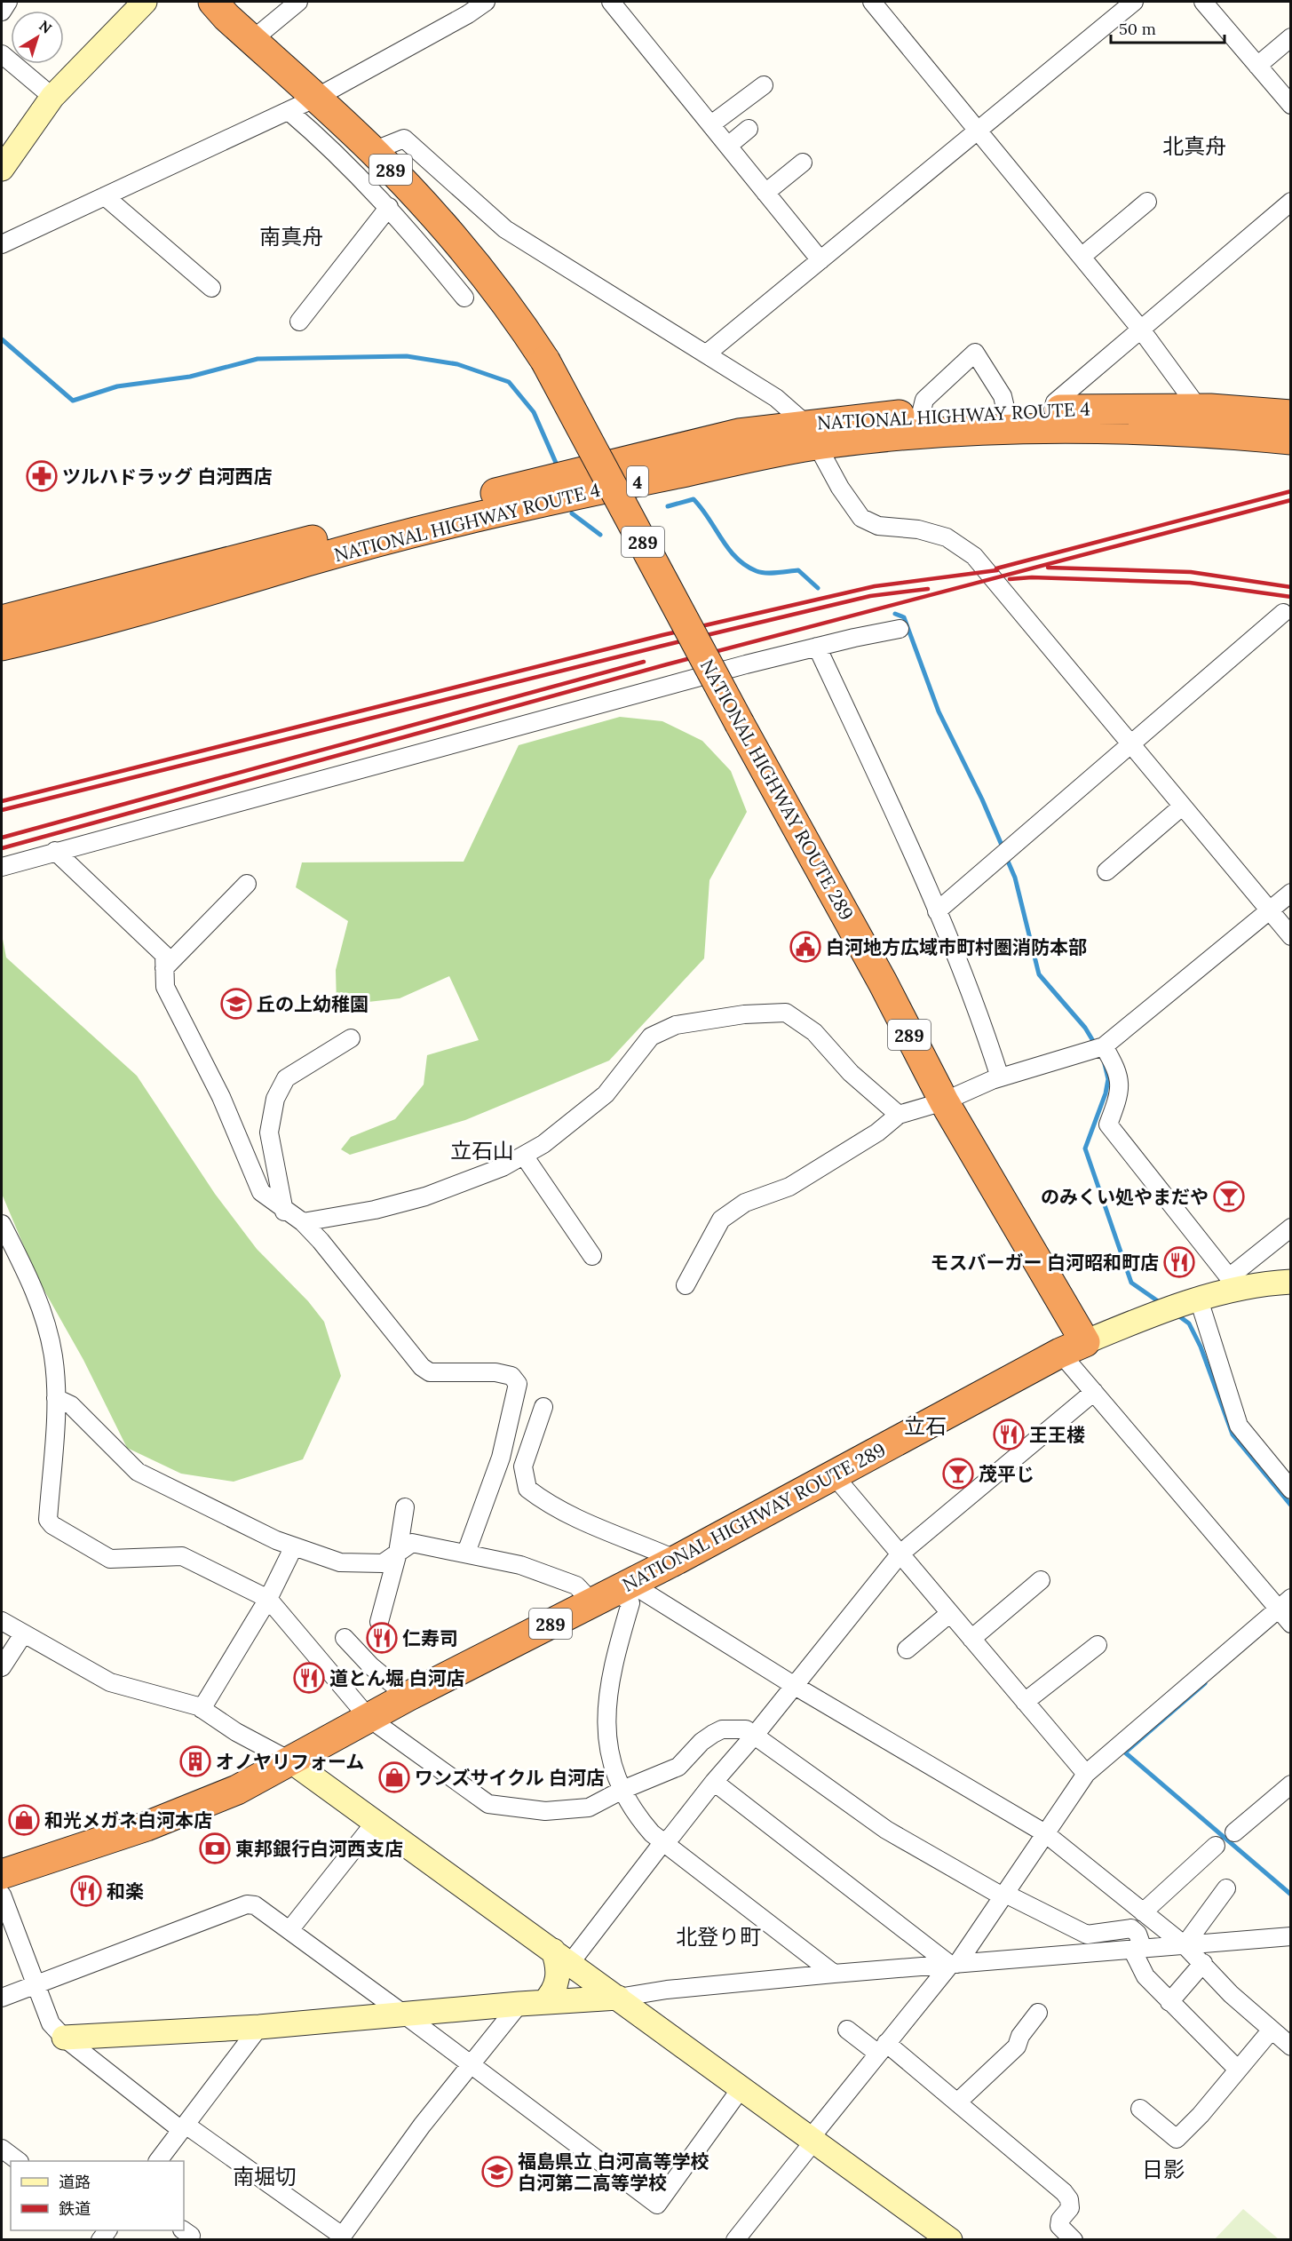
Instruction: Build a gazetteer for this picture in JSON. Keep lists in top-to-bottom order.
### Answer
{
  "streets": {
    "highway": [
      "289",
      "NATIONAL HIGHWAY ROUTE 4",
      "4",
      "NATIONAL HIGHWAY ROUTE 289"
    ]
  },
  "districts": [
    "北真舟",
    "南真舟",
    "立石山",
    "立石",
    "北登り町",
    "日影",
    "南堀切"
  ],
  "places": {
    "pharmacy": ["ツルハドラッグ 白河西店"],
    "public building": ["白河地方広域市町村圏消防本部"],
    "school or university": ["丘の上幼稚園", "福島県立 白河高等学校 白河第二高等学校"],
    "bar": ["のみくい処やまだや", "茂平じ"],
    "restaurant": [
      "モスバーガー 白河昭和町店",
      "王王楼",
      "仁寿司",
      "道とん堀 白河店",
      "和楽"
    ],
    "building": ["オノヤリフォーム"],
    "shop": ["ワンズサイクル 白河店", "和光メガネ白河本店"],
    "bank": ["東邦銀行白河西支店"]
  },
  "legend": ["道路", "鉄道"],
  "scale_bar": "50 m",
  "north": "top right"
}
